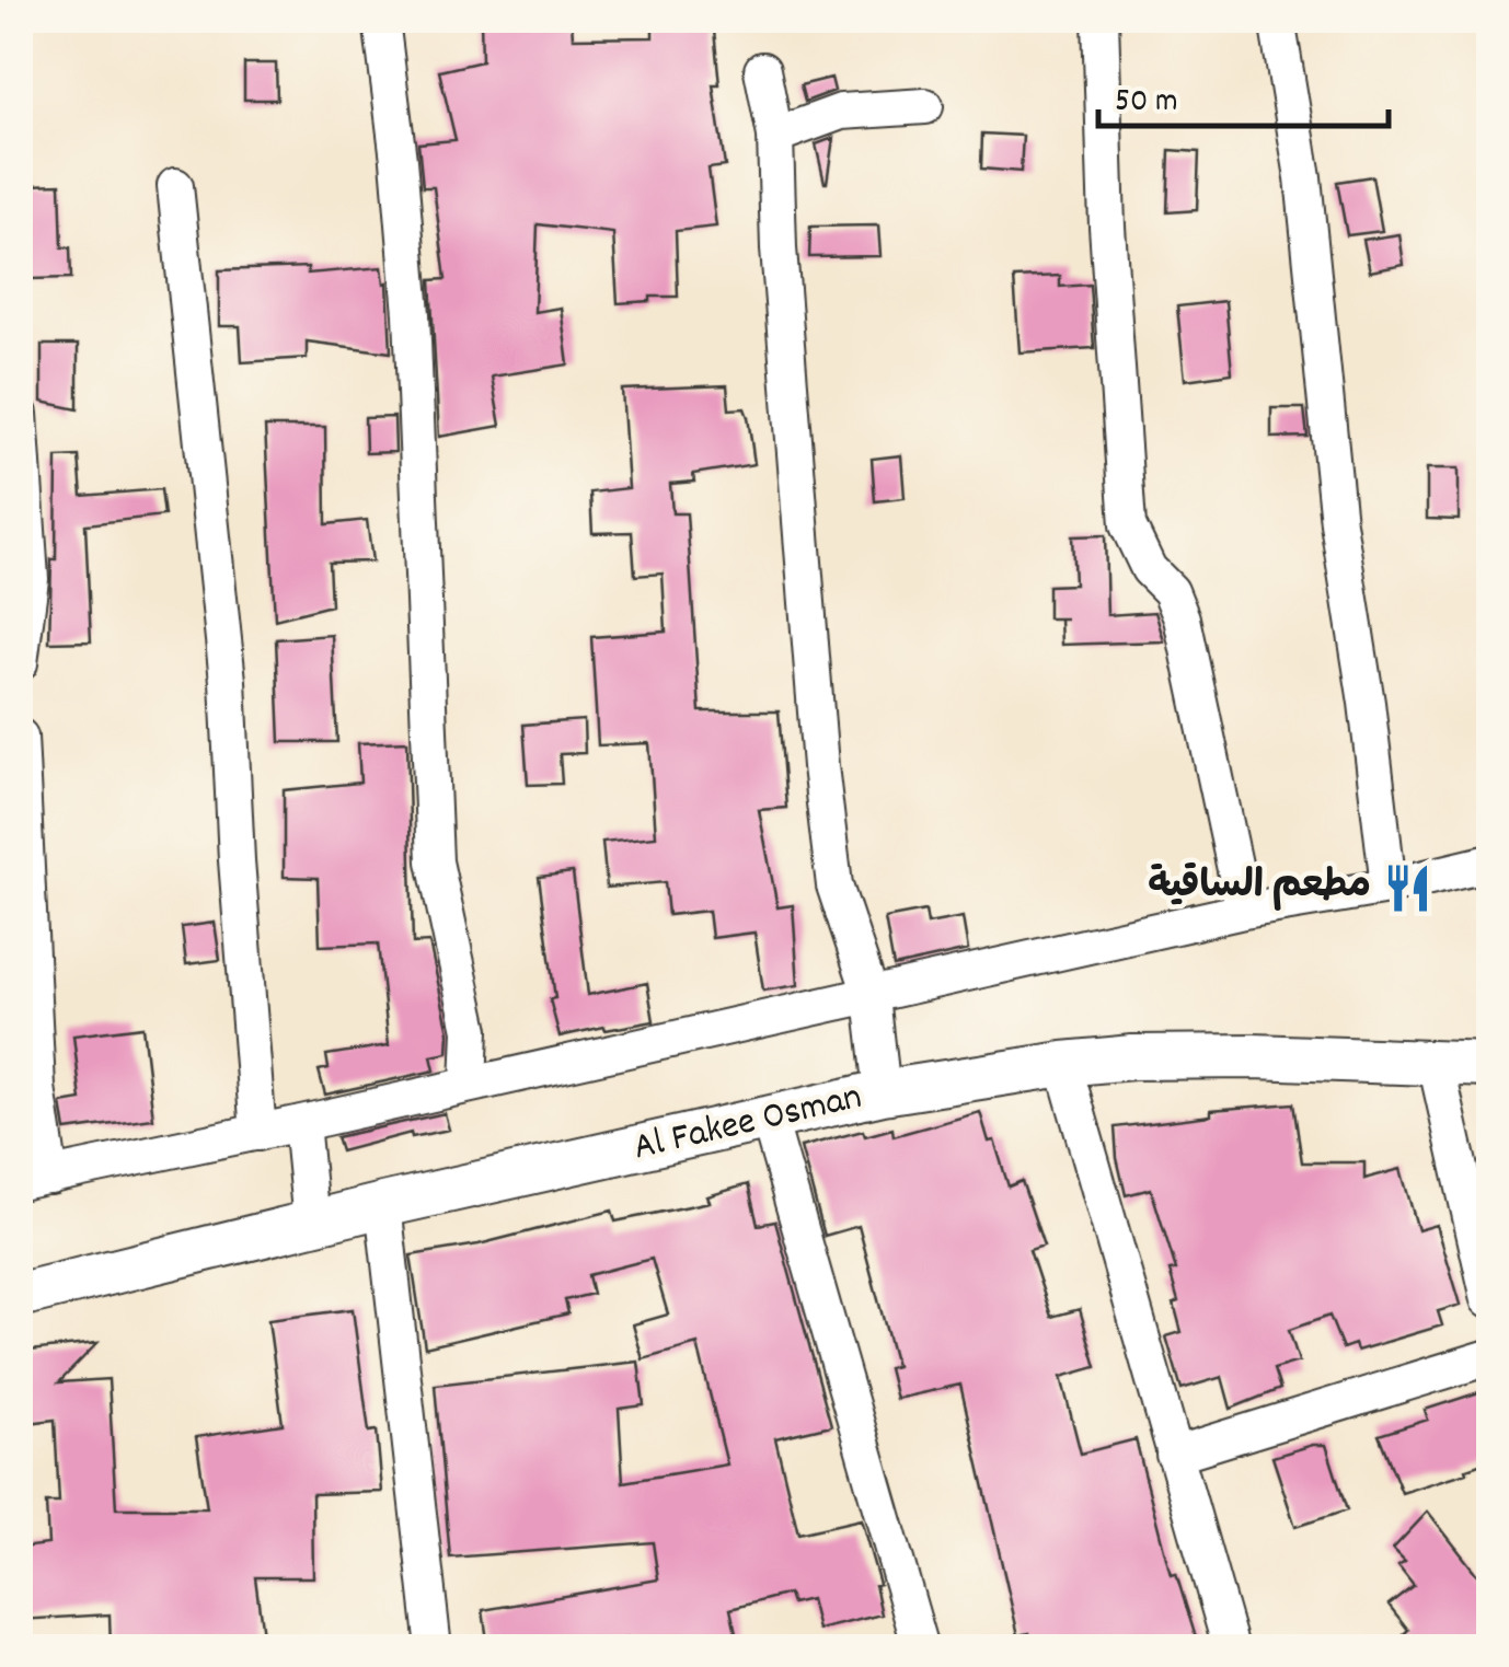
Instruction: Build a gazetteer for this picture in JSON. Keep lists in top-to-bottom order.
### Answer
{
  "streets": {
    "street": ["Al Fakee Osman"]
  },
  "places": {
    "restaurant": ["مطعم الساقية"]
  },
  "scale_bar": "50 m"
}
